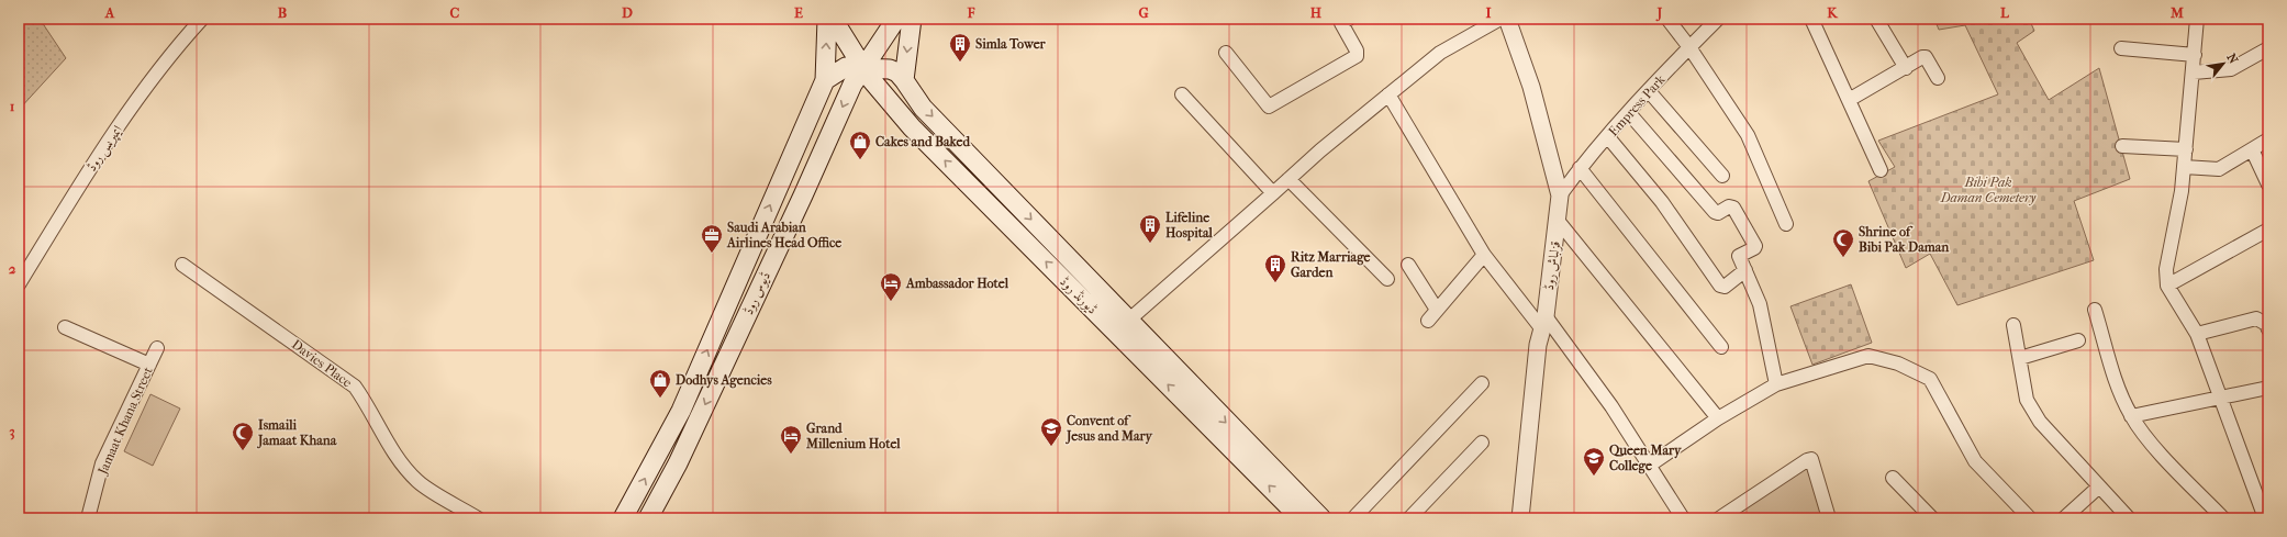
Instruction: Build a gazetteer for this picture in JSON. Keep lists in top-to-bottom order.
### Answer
{
  "streets": {
    "main road": ["ڈیوس روڈ", "ڈیورنڈ روڈ"],
    "street": [
      "Empress Park",
      "ایمپریس روڈ",
      "قزلباش روڈ",
      "Davies Place",
      "Jamaat Khana Street"
    ]
  },
  "crossings": [
    ["Empress Park", "قزلباش روڈ"],
    ["ڈیوس روڈ", "ڈیورنڈ روڈ"]
  ],
  "parks": ["Bibi Pak Daman Cemetery"],
  "places": {
    "building": ["Simla Tower", "Lifeline Hospital", "Ritz Marriage Garden"],
    "shop": ["Cakes and Baked", "Dodhys Agencies"],
    "office": ["Saudi Arabian Airlines Head Office"],
    "mosque": ["Shrine of Bibi Pak Daman", "Ismaili Jamaat Khana"],
    "hotel": ["Ambassador Hotel", "Grand Millenium Hotel"],
    "school or university": ["Convent of Jesus and Mary", "Queen Mary College"]
  },
  "north": "top right",
  "grid": {
    "columns": [
      "A",
      "B",
      "C",
      "D",
      "E",
      "F",
      "G",
      "H",
      "I",
      "J",
      "K",
      "L",
      "M"
    ],
    "rows": ["1", "2", "3"]
  }
}
